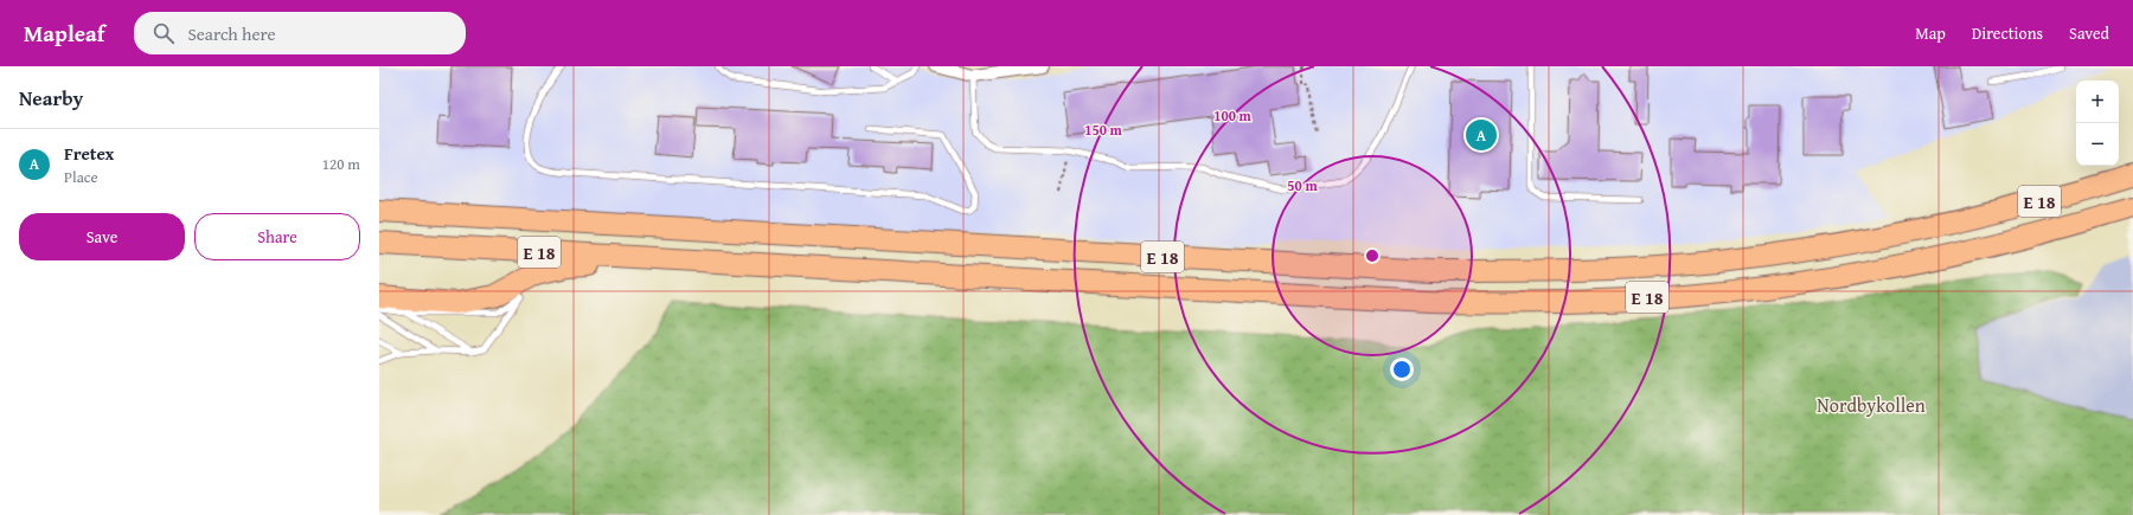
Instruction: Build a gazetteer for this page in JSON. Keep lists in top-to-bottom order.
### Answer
{
  "streets": {
    "highway": ["E 18"]
  },
  "parks": ["Nordbykollen"],
  "page": {
    "header": "Mapleaf",
    "search": "Search here",
    "nav": ["Map", "Directions", "Saved"],
    "heading": "Nearby",
    "map_buttons": ["+", "−"],
    "pins": "A",
    "list": [
      {
        "mark": "A",
        "name": "Fretex",
        "note": "Place",
        "value": "120 m"
      }
    ],
    "buttons": ["Save", "Share"]
  },
  "rings": ["100 m", "150 m", "50 m"]
}
